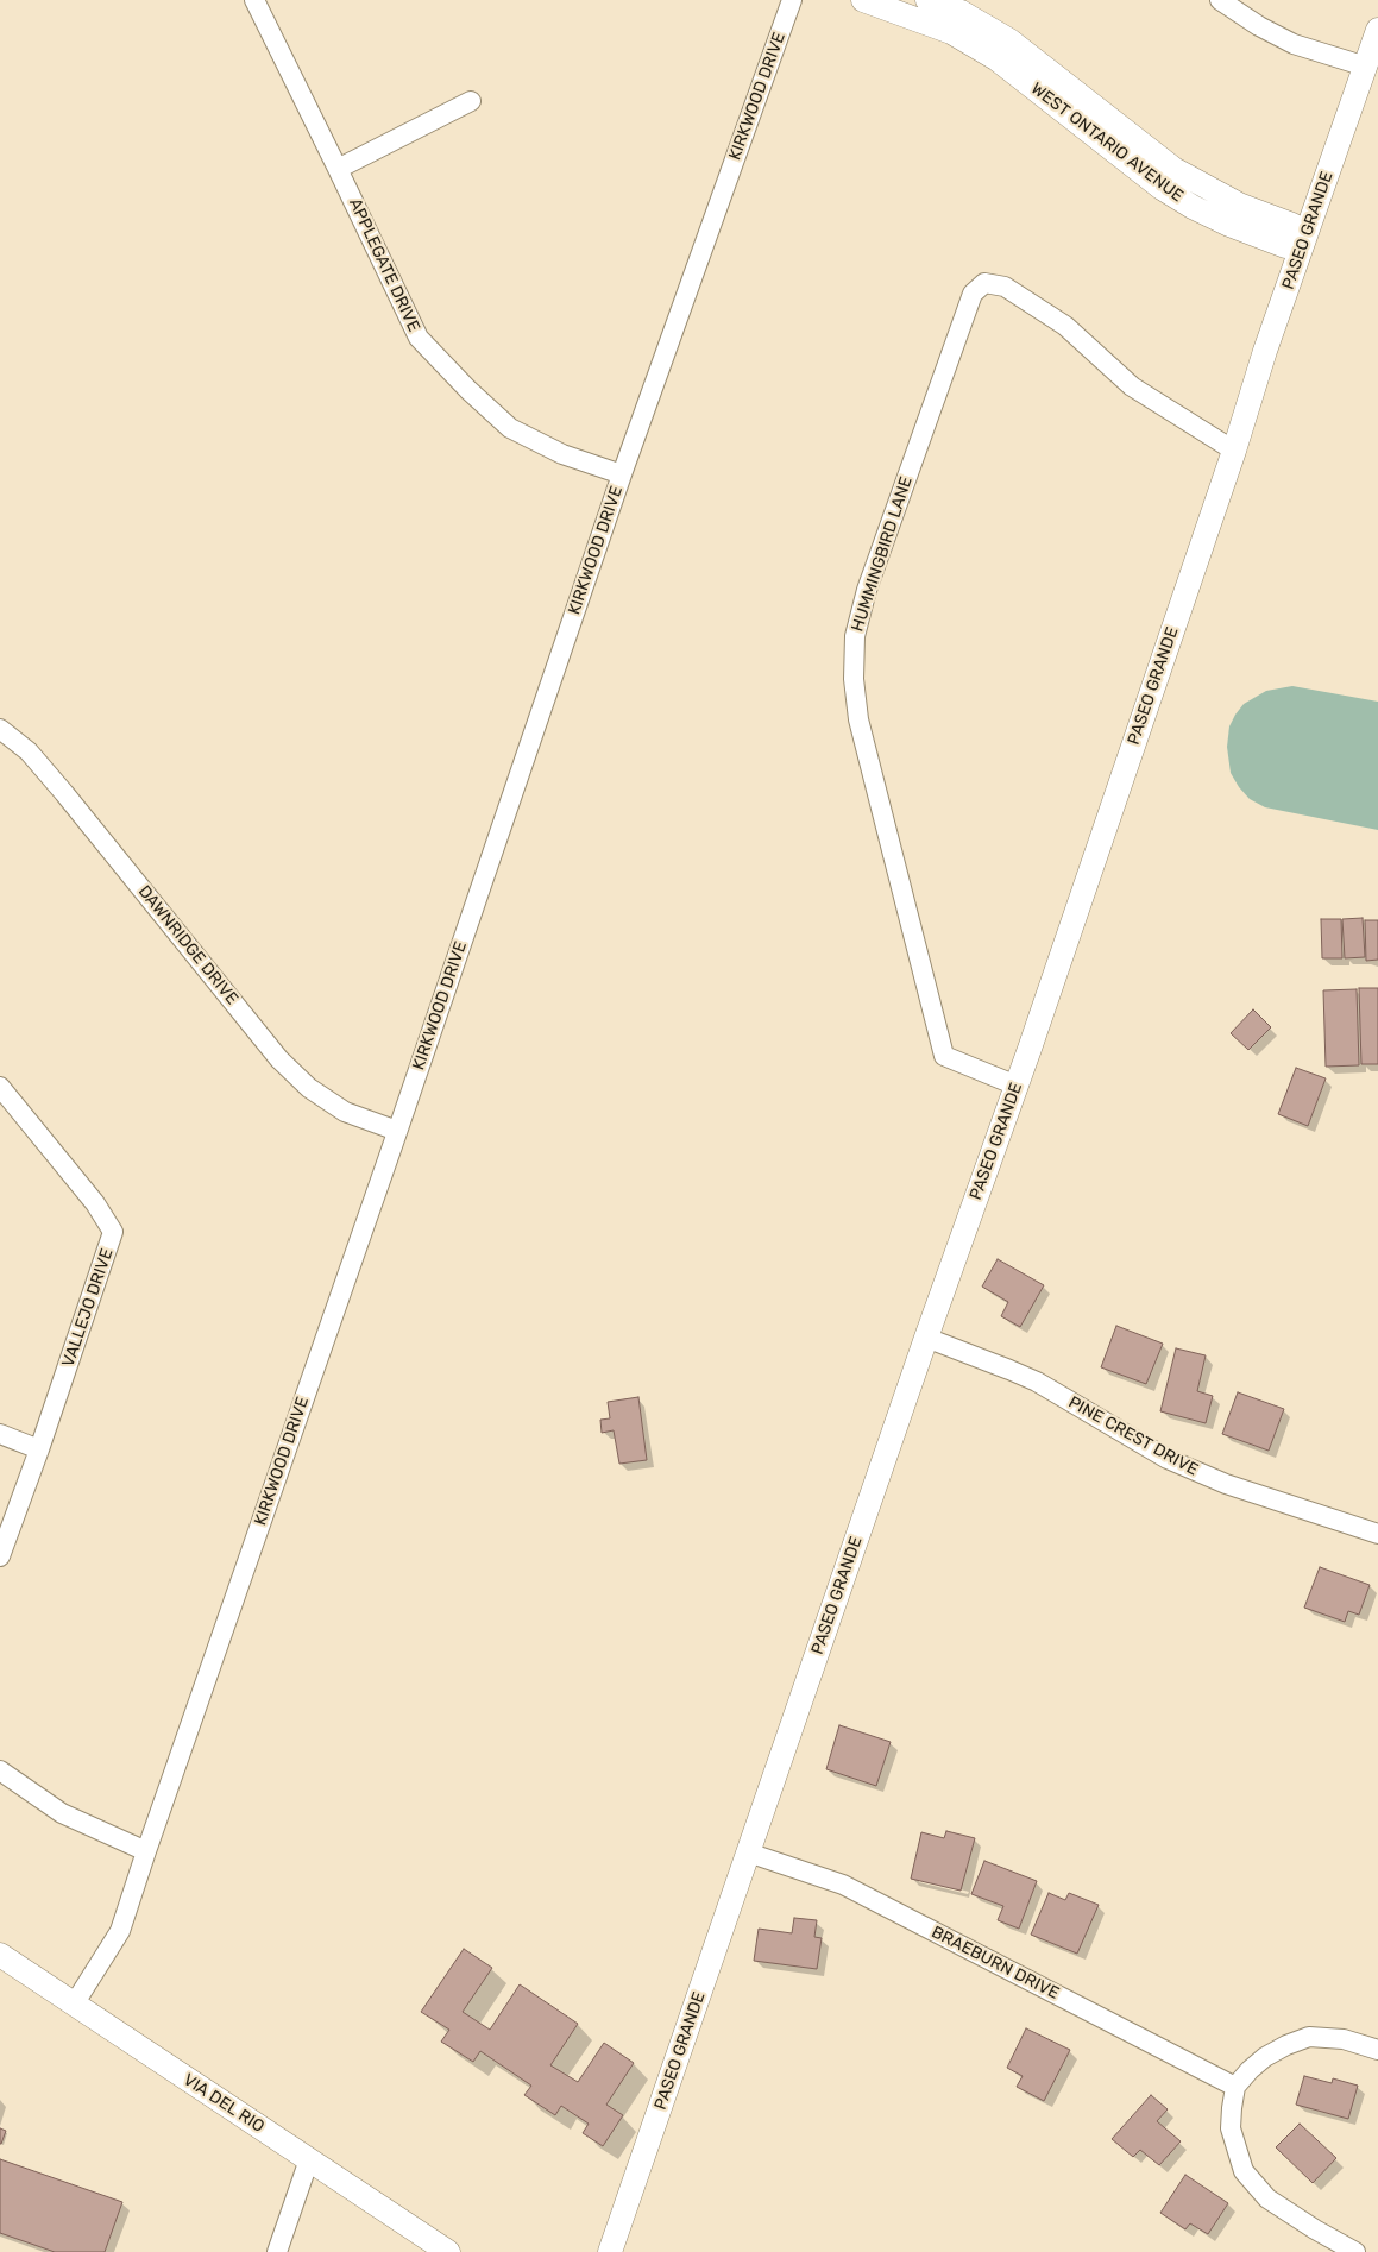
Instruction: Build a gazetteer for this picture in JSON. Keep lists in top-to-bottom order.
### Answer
{
  "streets": {
    "main road": ["WEST ONTARIO AVENUE", "PASEO GRANDE", "VIA DEL RIO"],
    "street": [
      "KIRKWOOD DRIVE",
      "APPLEGATE DRIVE",
      "HUMMINGBIRD LANE",
      "DAWNRIDGE DRIVE",
      "VALLEJO DRIVE",
      "PINE CREST DRIVE",
      "BRAEBURN DRIVE"
    ]
  },
  "crossings": [
    ["KIRKWOOD DRIVE", "APPLEGATE DRIVE"],
    ["KIRKWOOD DRIVE", "DAWNRIDGE DRIVE"],
    ["KIRKWOOD DRIVE", "VIA DEL RIO"],
    ["WEST ONTARIO AVENUE", "PASEO GRANDE"],
    ["PASEO GRANDE", "HUMMINGBIRD LANE"],
    ["PASEO GRANDE", "PINE CREST DRIVE"],
    ["PASEO GRANDE", "BRAEBURN DRIVE"]
  ]
}
